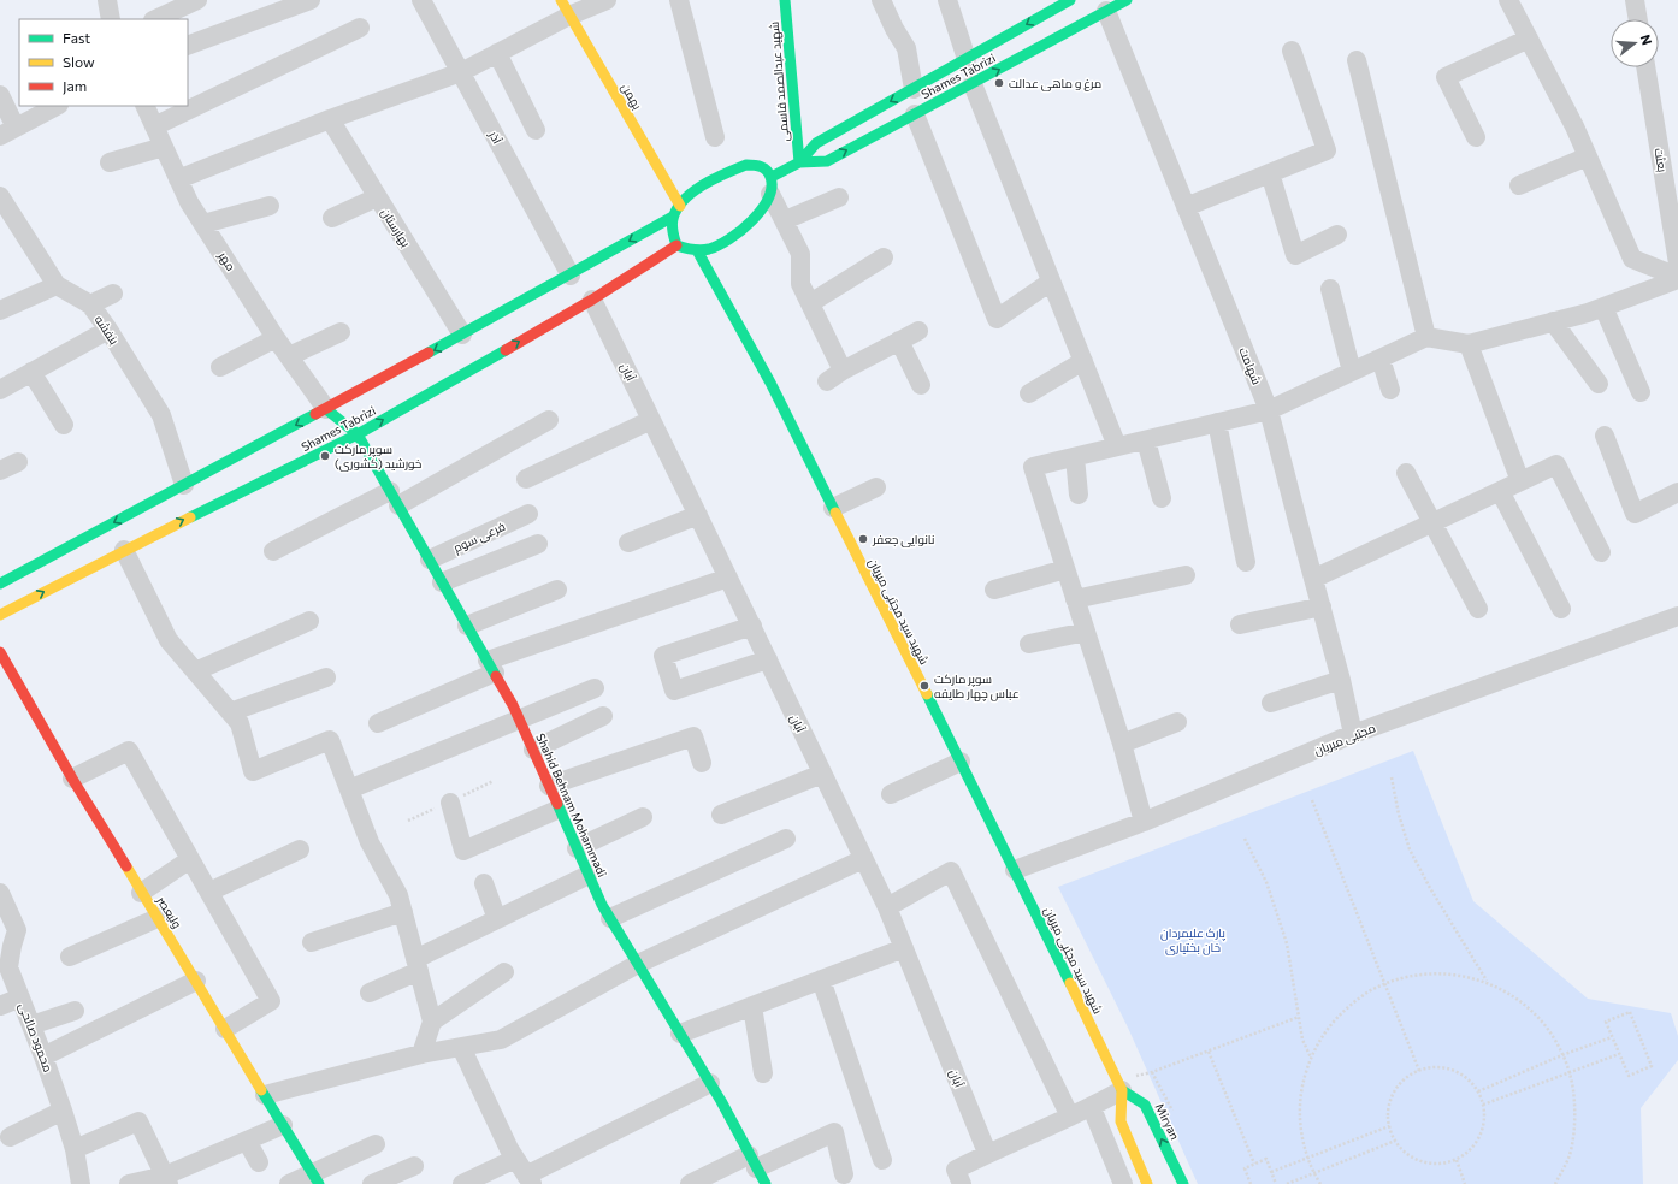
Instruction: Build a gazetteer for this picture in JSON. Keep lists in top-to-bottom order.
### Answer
{
  "streets": {
    "street": [
      "Shames Tabrizi",
      "شهید عبدالصمد قاسمی",
      "بهمن",
      "آذر",
      "بعثت",
      "بهارستان",
      "مهر",
      "بنفشه",
      "شهامت",
      "آبان",
      "فرعی سوم",
      "شهید سید مجتبی میریان",
      "مجتبی میریان",
      "Shahid Behnam Mohammadi",
      "ولیعصر",
      "محمود صالحی",
      "Miryan"
    ]
  },
  "crossings": [
    ["Shames Tabrizi", "شهید عبدالصمد قاسمی"],
    ["Shames Tabrizi", "آذر"],
    ["Shames Tabrizi", "بهارستان"],
    ["Shames Tabrizi", "مهر"],
    ["Shames Tabrizi", "بنفشه"],
    ["Shames Tabrizi", "شهامت"],
    ["Shames Tabrizi", "آبان"],
    ["Shames Tabrizi", "Shahid Behnam Mohammadi"],
    ["شهامت", "مجتبی میریان"],
    ["فرعی سوم", "Shahid Behnam Mohammadi"],
    ["شهید سید مجتبی میریان", "مجتبی میریان"],
    ["شهید سید مجتبی میریان", "Miryan"]
  ],
  "parks": ["پارک علیمردان خان بختیاری"],
  "places": [
    "مرغ و ماهی عدالت",
    "سوپر مارکت خورشید (کشوری)",
    "نانوایی جعفر",
    "سوپر مارکت عباس چهار طایفه"
  ],
  "legend": ["Fast", "Slow", "Jam"],
  "north": "right"
}
